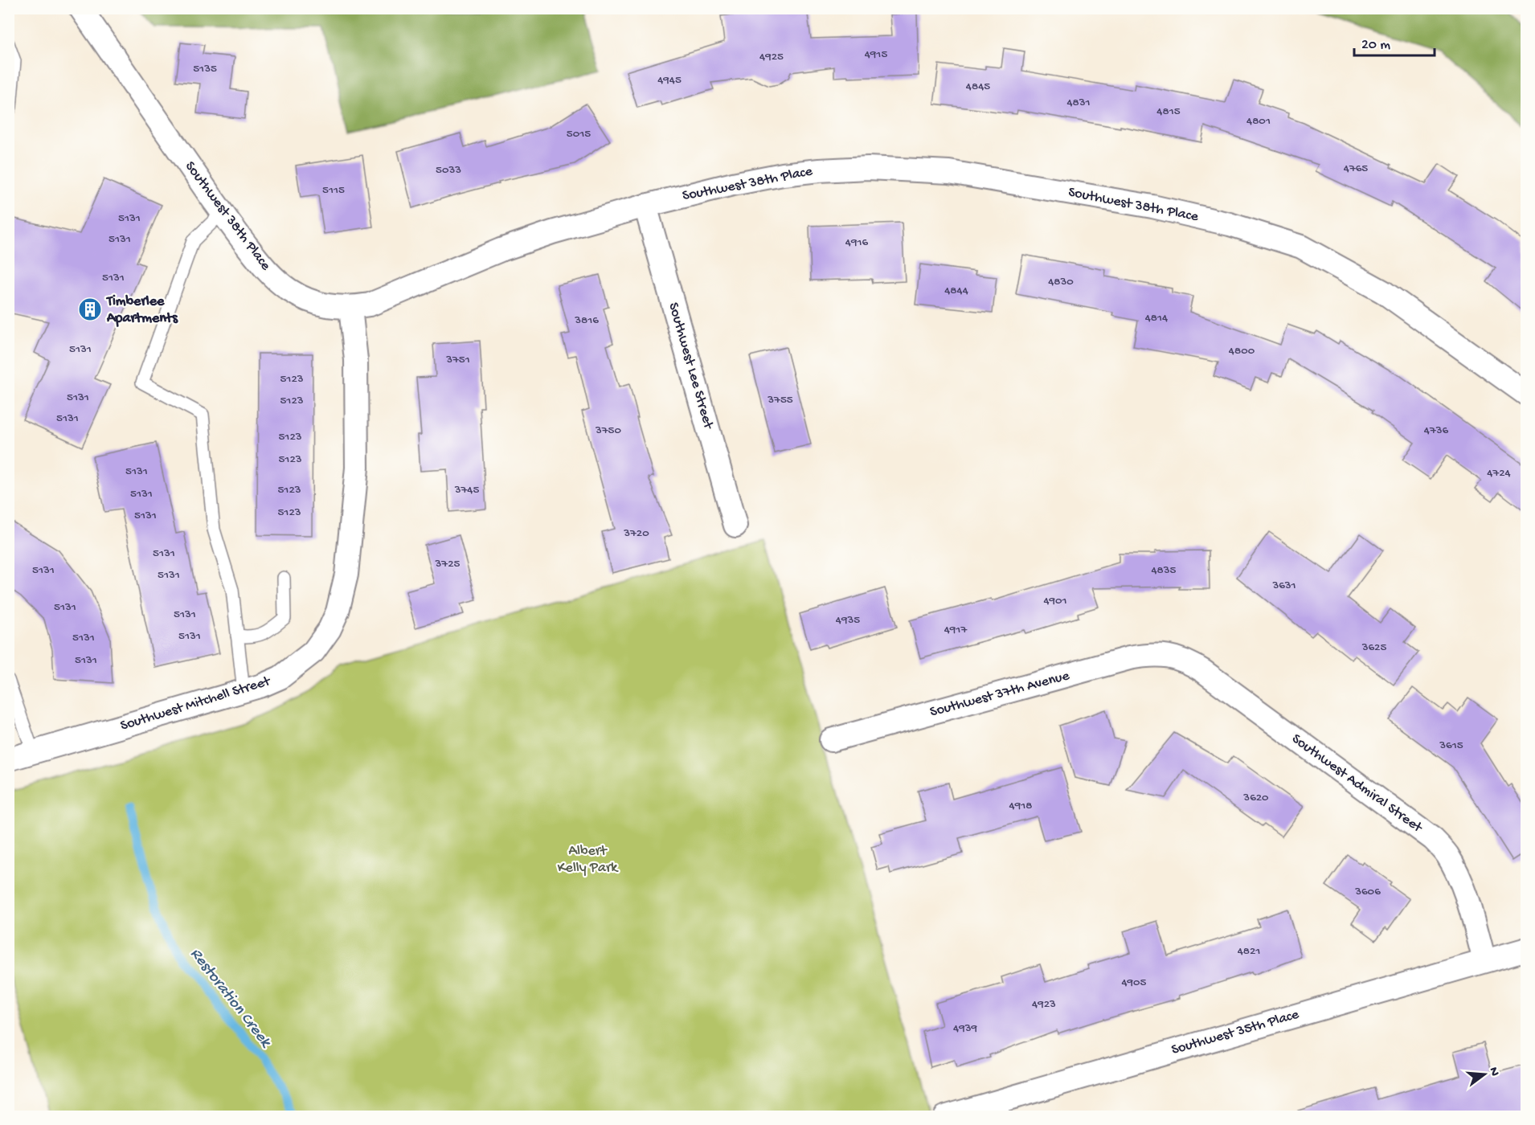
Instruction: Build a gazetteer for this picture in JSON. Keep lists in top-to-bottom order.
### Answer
{
  "streets": {
    "street": [
      "Southwest 38th Place",
      "Southwest Lee Street",
      "Southwest 37th Avenue",
      "Southwest Mitchell Street",
      "Southwest Admiral Street",
      "Southwest 35th Place"
    ]
  },
  "crossings": [
    ["Southwest 38th Place", "Southwest Lee Street"],
    ["Southwest 38th Place", "Southwest Mitchell Street"],
    ["Southwest 37th Avenue", "Southwest Admiral Street"],
    ["Southwest Admiral Street", "Southwest 35th Place"]
  ],
  "water": ["Restoration Creek"],
  "parks": ["Albert Kelly Park"],
  "places": {
    "building": ["Timberlee Apartments"]
  },
  "house_numbers": [
    "4915",
    "4925",
    "5135",
    "4945",
    "4845",
    "4831",
    "4815",
    "4801",
    "5015",
    "4765",
    "5033",
    "5115",
    "5131",
    "5131",
    "4916",
    "5131",
    "4830",
    "4844",
    "4814",
    "3816",
    "5131",
    "4800",
    "3751",
    "5123",
    "5131",
    "3755",
    "5123",
    "5131",
    "3750",
    "4736",
    "5123",
    "5123",
    "5131",
    "4724",
    "5123",
    "3745",
    "5131",
    "5123",
    "5131",
    "3720",
    "5131",
    "3725",
    "5131",
    "4835",
    "5131",
    "3631",
    "4901",
    "5131",
    "5131",
    "4935",
    "4917",
    "5131",
    "5131",
    "3625",
    "5131",
    "3615",
    "3620",
    "4918",
    "3606",
    "4821",
    "4905",
    "4923",
    "4939"
  ],
  "scale_bar": "20 m",
  "north": "right"
}
